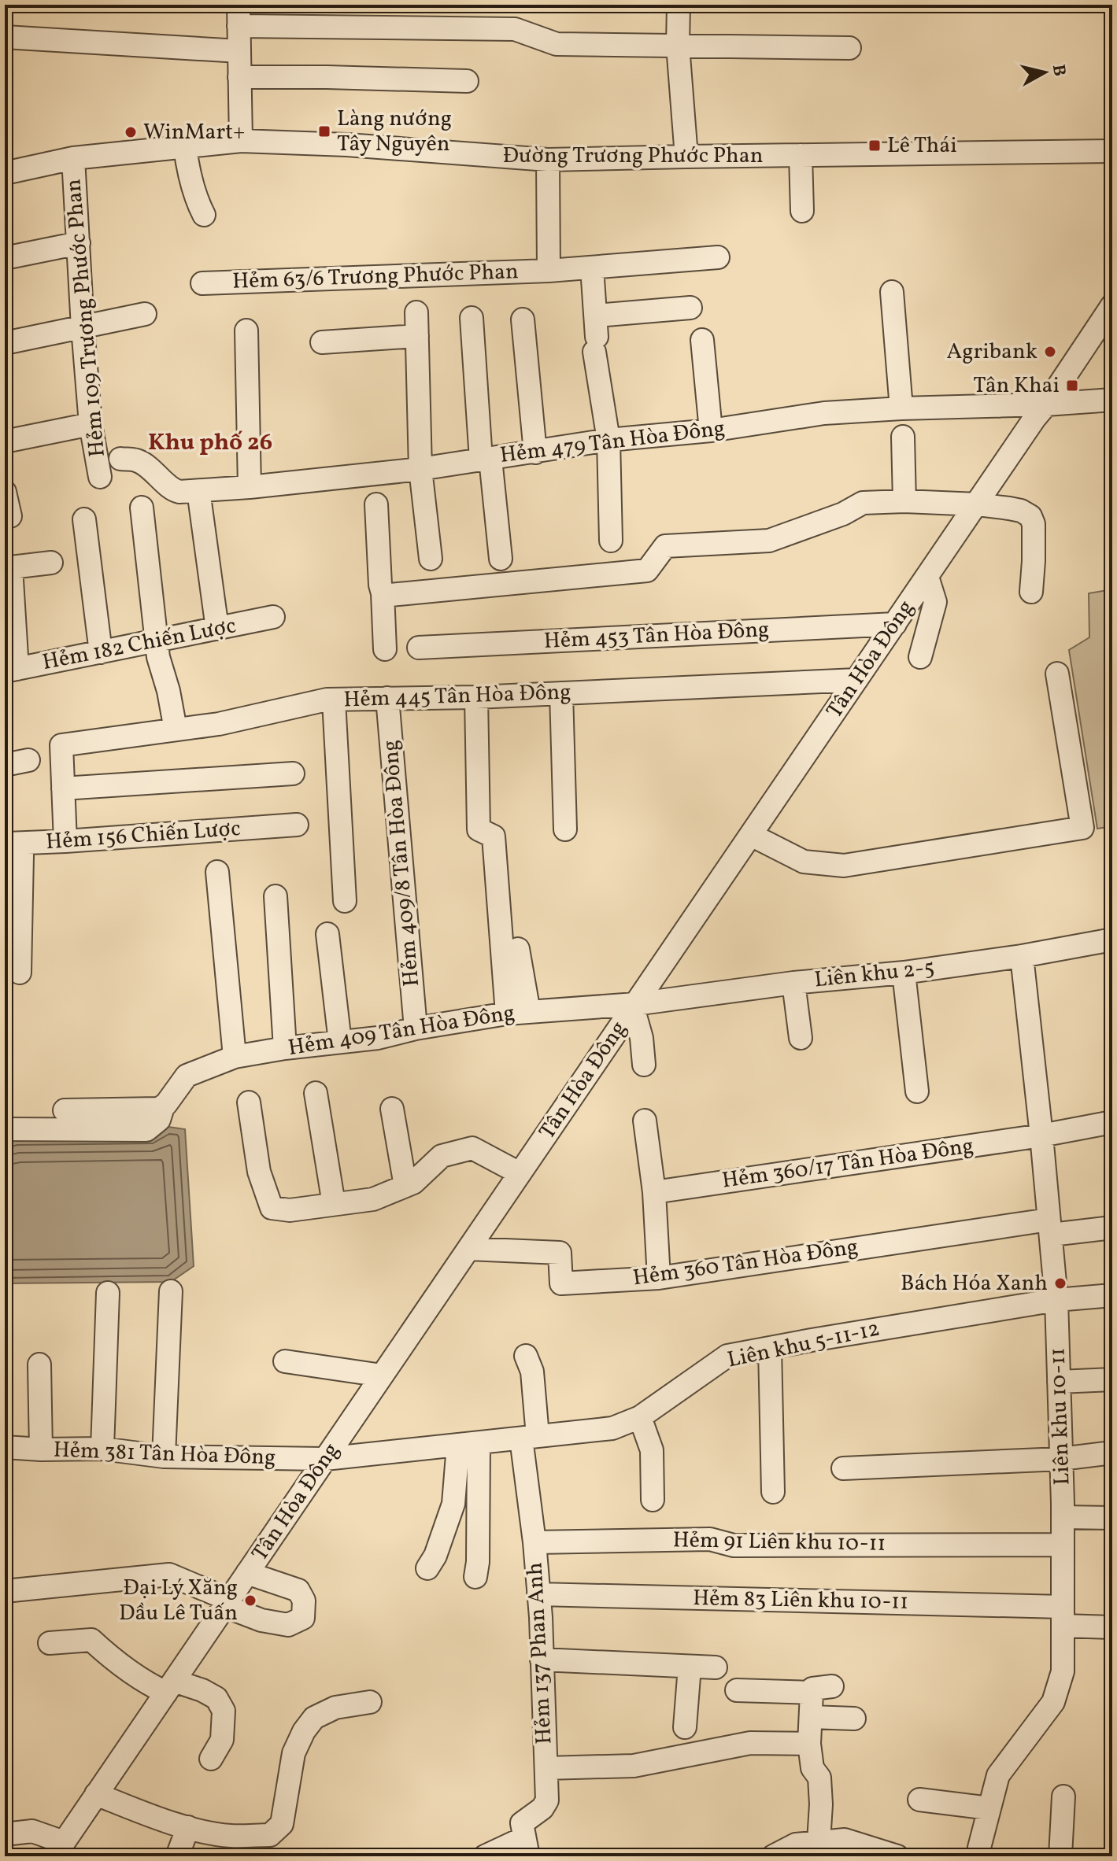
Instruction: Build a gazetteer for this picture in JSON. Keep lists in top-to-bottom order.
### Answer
{
  "streets": {
    "street": [
      "Đường Trương Phước Phan",
      "Hẻm 63/6 Trương Phước Phan",
      "Hẻm 109 Trương Phước Phan",
      "Hẻm 479 Tân Hòa Đông",
      "Hẻm 453 Tân Hòa Đông",
      "Hẻm 182 Chiến Lược",
      "Tân Hòa Đông",
      "Hẻm 445 Tân Hòa Đông",
      "Hẻm 156 Chiến Lược",
      "Hẻm 409/8 Tân Hòa Đông",
      "Liên khu 2-5",
      "Hẻm 409 Tân Hòa Đông",
      "Hẻm 360/17 Tân Hòa Đông",
      "Hẻm 360 Tân Hòa Đông",
      "Liên khu 5-11-12",
      "Liên khu 10-11",
      "Hẻm 381 Tân Hòa Đông",
      "Hẻm 91 Liên khu 10-11",
      "Hẻm 83 Liên khu 10-11",
      "Hẻm 137 Phan Anh"
    ]
  },
  "crossings": [
    ["Đường Trương Phước Phan", "Hẻm 109 Trương Phước Phan"],
    ["Hẻm 479 Tân Hòa Đông", "Tân Hòa Đông"],
    ["Hẻm 453 Tân Hòa Đông", "Tân Hòa Đông"],
    ["Tân Hòa Đông", "Hẻm 445 Tân Hòa Đông"],
    ["Tân Hòa Đông", "Liên khu 2-5"],
    ["Tân Hòa Đông", "Hẻm 409 Tân Hòa Đông"],
    ["Tân Hòa Đông", "Hẻm 360 Tân Hòa Đông"],
    ["Tân Hòa Đông", "Liên khu 5-11-12"],
    ["Tân Hòa Đông", "Hẻm 381 Tân Hòa Đông"],
    ["Hẻm 445 Tân Hòa Đông", "Hẻm 409/8 Tân Hòa Đông"],
    ["Hẻm 409/8 Tân Hòa Đông", "Hẻm 409 Tân Hòa Đông"],
    ["Liên khu 2-5", "Hẻm 409 Tân Hòa Đông"],
    ["Liên khu 2-5", "Liên khu 10-11"],
    ["Hẻm 360/17 Tân Hòa Đông", "Liên khu 10-11"],
    ["Hẻm 360 Tân Hòa Đông", "Liên khu 10-11"],
    ["Liên khu 5-11-12", "Liên khu 10-11"],
    ["Liên khu 5-11-12", "Hẻm 381 Tân Hòa Đông"],
    ["Liên khu 5-11-12", "Hẻm 137 Phan Anh"],
    ["Liên khu 10-11", "Hẻm 91 Liên khu 10-11"],
    ["Liên khu 10-11", "Hẻm 83 Liên khu 10-11"],
    ["Hẻm 91 Liên khu 10-11", "Hẻm 137 Phan Anh"],
    ["Hẻm 83 Liên khu 10-11", "Hẻm 137 Phan Anh"]
  ],
  "districts": ["Khu phố 26"],
  "places": {
    "transit": ["Làng nướng Tây Nguyên", "Lê Thái", "Tân Khai"],
    "other": [
      "WinMart+",
      "Agribank",
      "Bách Hóa Xanh",
      "Đại Lý Xăng Dầu Lê Tuấn"
    ]
  },
  "north": "right"
}
